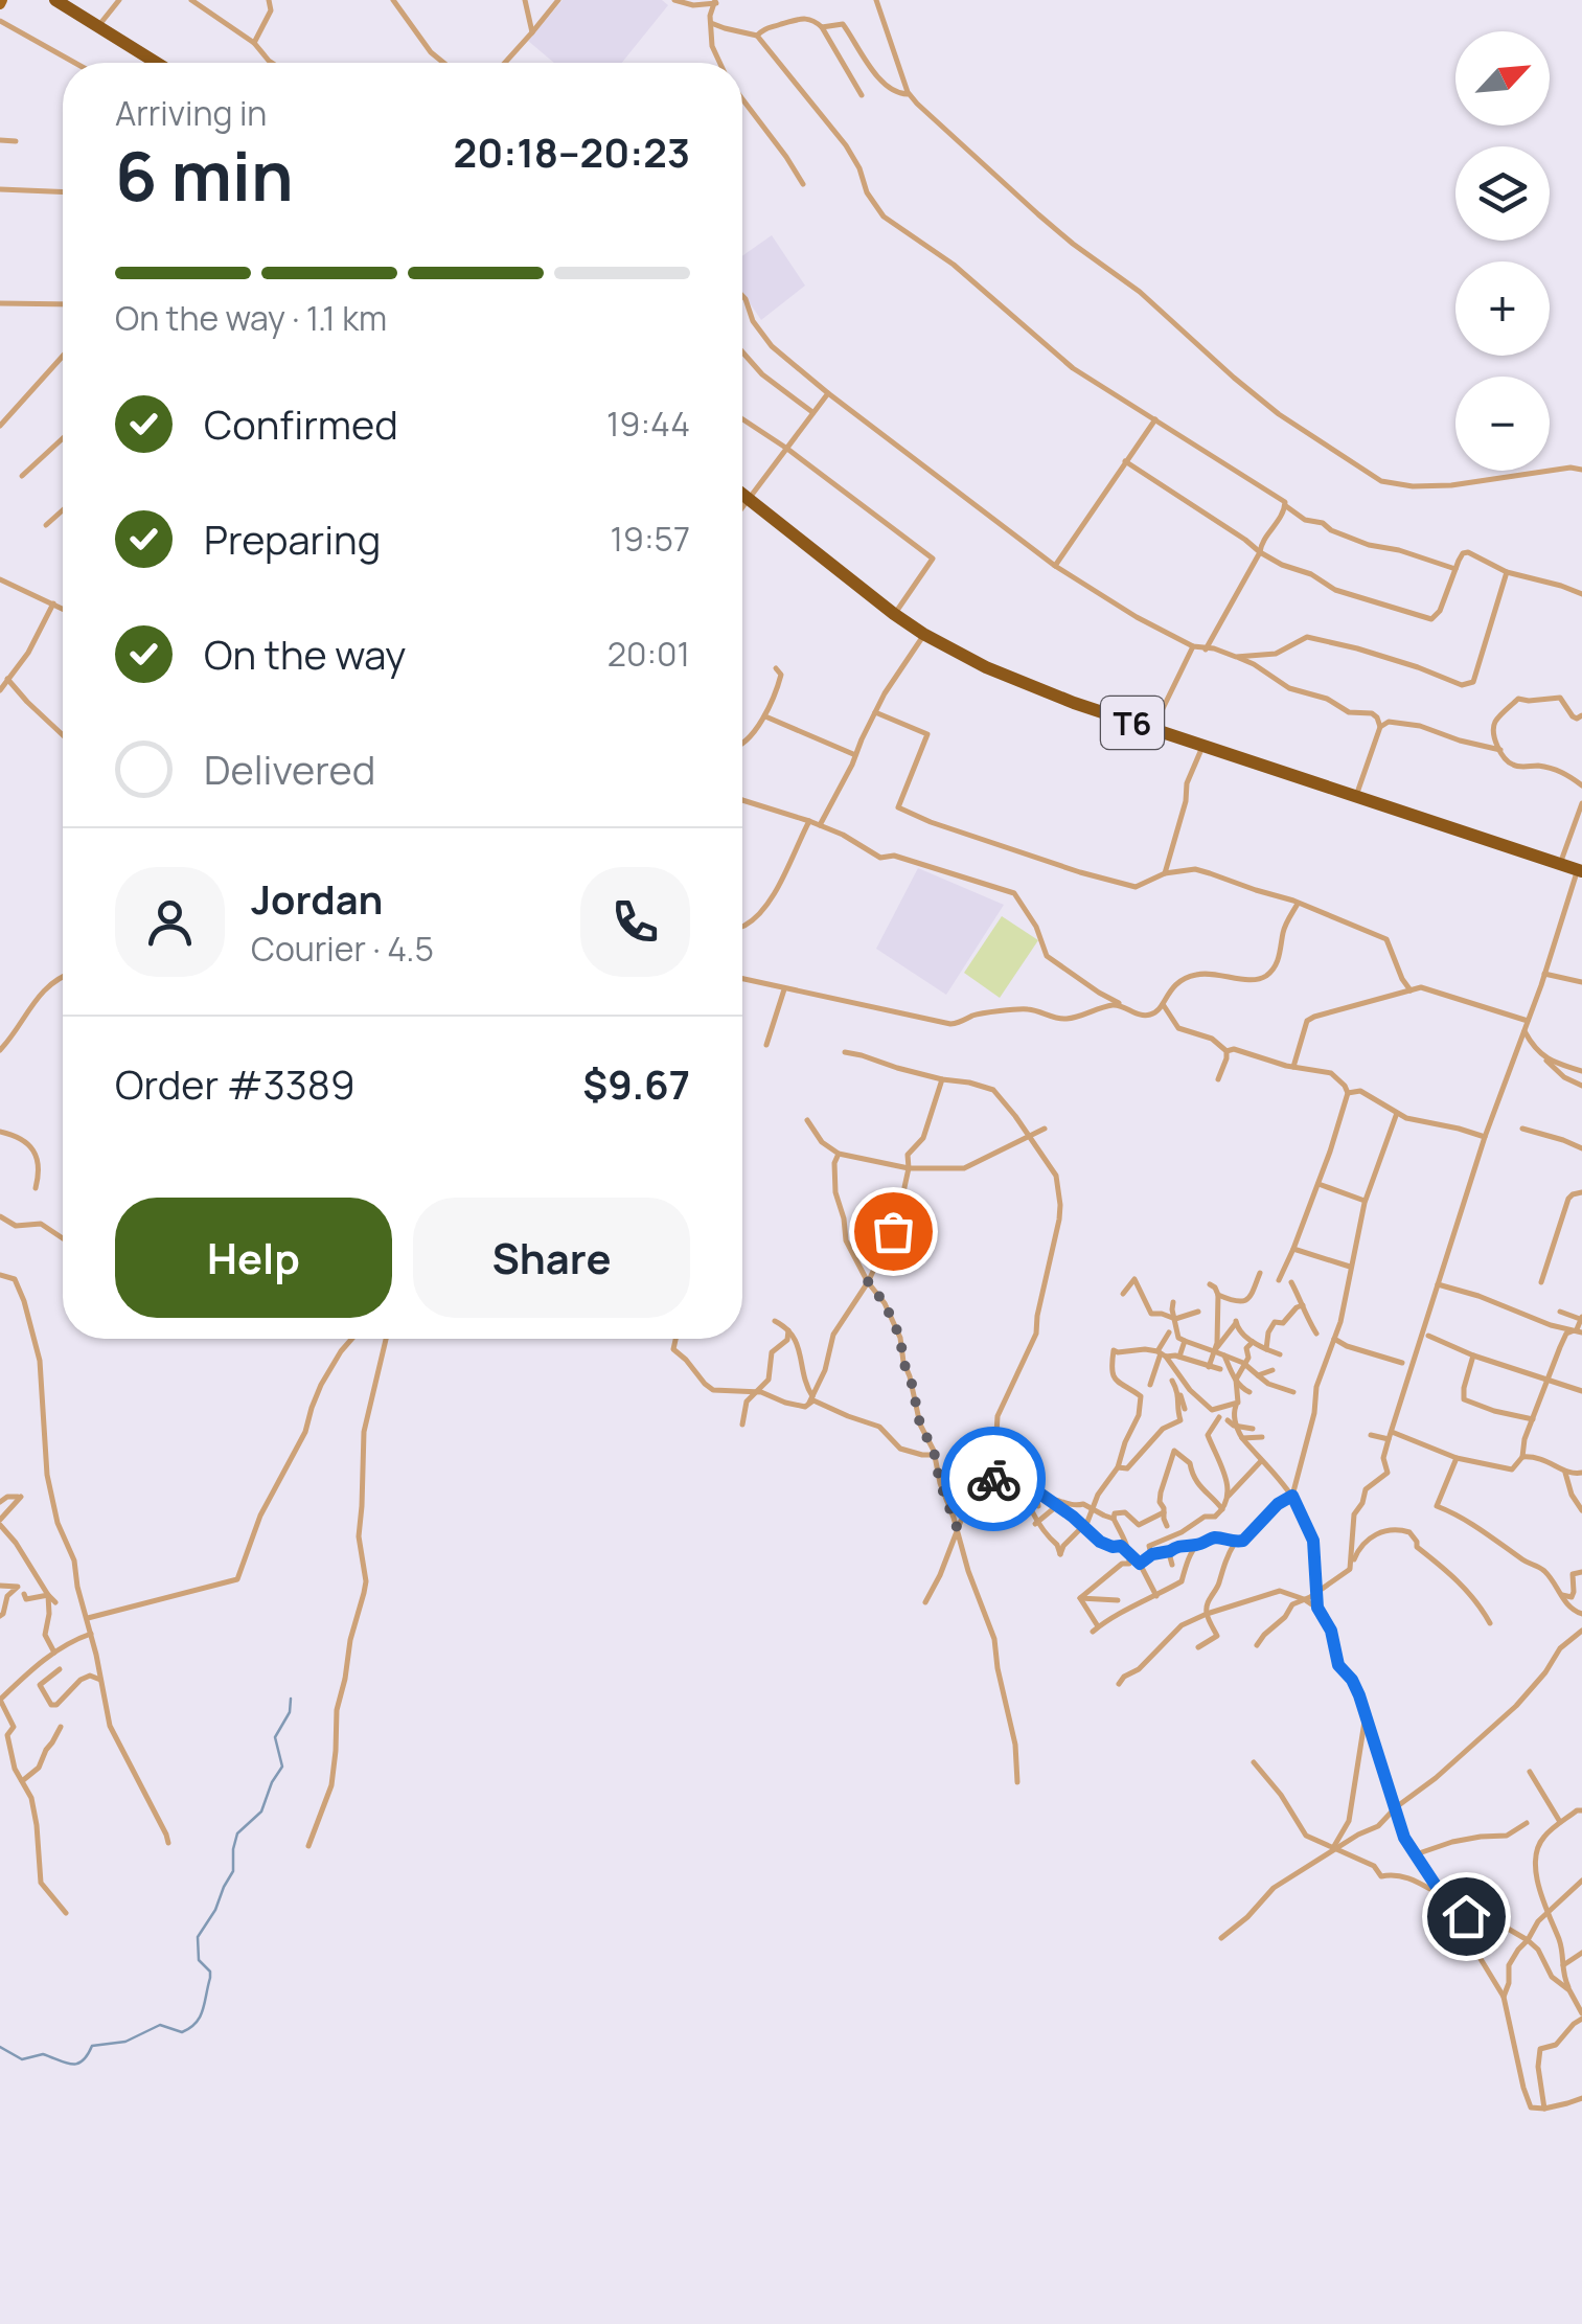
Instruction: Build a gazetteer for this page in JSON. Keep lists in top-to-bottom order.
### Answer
{
  "streets": {
    "highway": ["T6"]
  },
  "north": "top right",
  "page": {
    "map_buttons": ["+", "−"],
    "heading": ["6 min", "Arriving in", "20:18–20:23"],
    "panel": [
      "Jordan",
      "Courier · 4.5",
      "Order #3389",
      "$9.67"
    ],
    "bar": "On the way · 1.1 km",
    "list": [
      ["Confirmed", "19:44"],
      ["Preparing", "19:57"],
      ["On the way", "20:01"],
      "Delivered"
    ],
    "buttons": ["Help", "Share"]
  }
}
